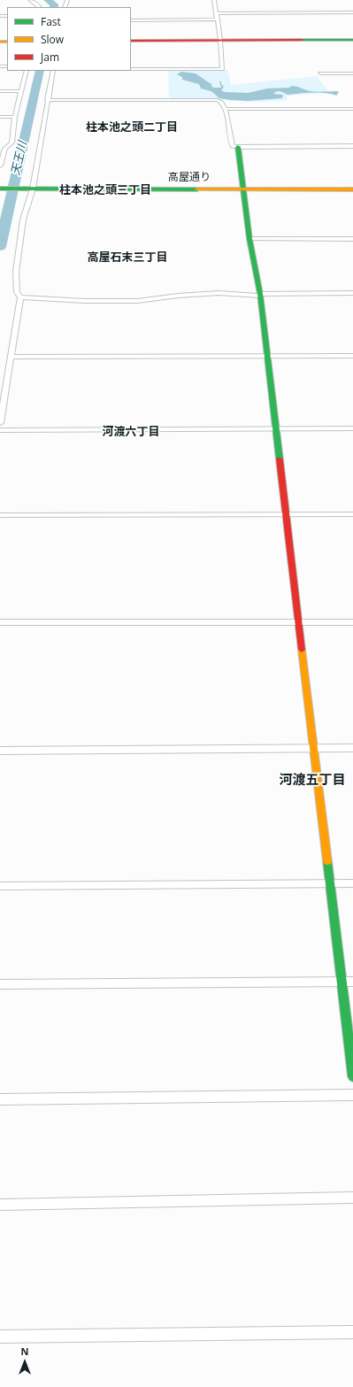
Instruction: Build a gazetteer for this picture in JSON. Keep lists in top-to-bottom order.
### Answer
{
  "streets": {
    "street": ["高屋通り"]
  },
  "districts": [
    "柱本池之頭二丁目",
    "柱本池之頭三丁目",
    "高屋石末三丁目",
    "河渡六丁目",
    "河渡五丁目"
  ],
  "water": ["天王川"],
  "legend": ["Fast", "Slow", "Jam"],
  "north": "top"
}
